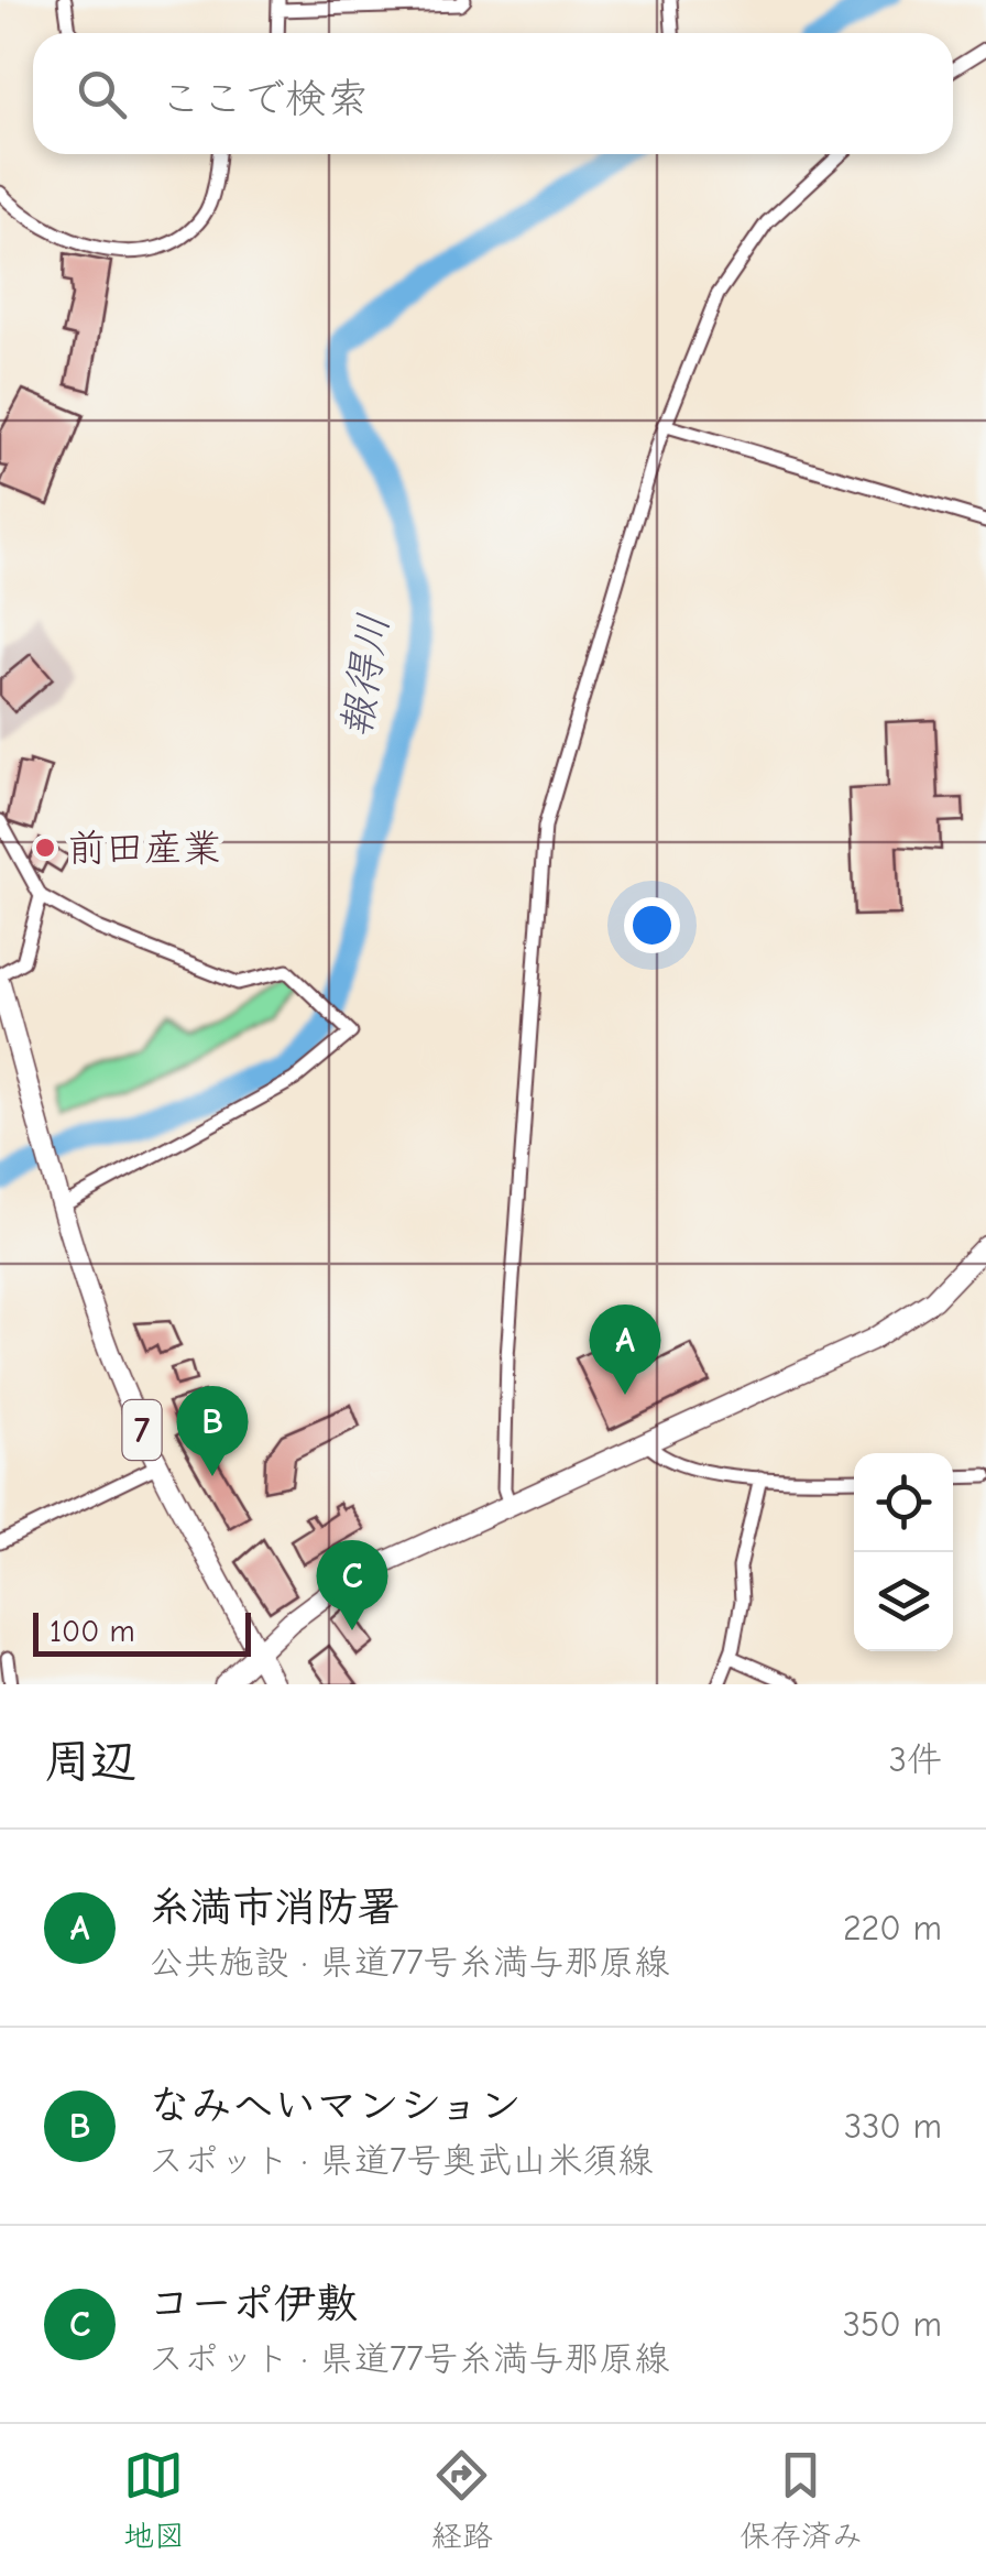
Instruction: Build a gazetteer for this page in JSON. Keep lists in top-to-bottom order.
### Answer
{
  "streets": {
    "main road": ["7"]
  },
  "water": ["報得川"],
  "places": ["前田産業"],
  "scale_bar": "100 m",
  "page": {
    "search": "ここで検索",
    "pins": ["A", "B", "C"],
    "scale": "100 m",
    "heading": ["周辺", "3件"],
    "list": [
      {
        "mark": "A",
        "name": "糸満市消防署",
        "note": "公共施設 · 県道77号糸満与那原線",
        "value": "220 m"
      },
      {
        "mark": "B",
        "name": "なみへいマンション",
        "note": "スポット · 県道7号奥武山米須線",
        "value": "330 m"
      },
      {
        "mark": "C",
        "name": "コーポ伊敷",
        "note": "スポット · 県道77号糸満与那原線",
        "value": "350 m"
      }
    ],
    "nav": ["地図", "経路", "保存済み"]
  }
}
